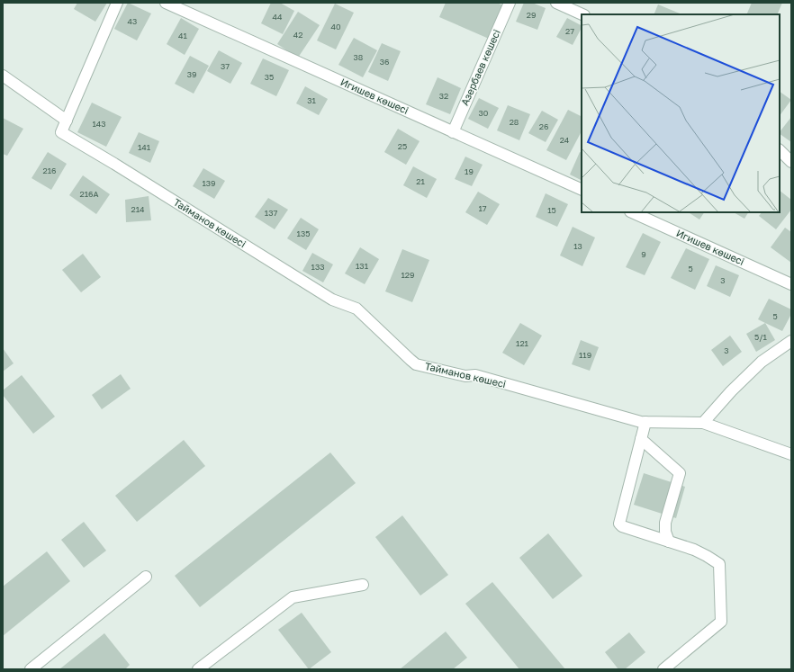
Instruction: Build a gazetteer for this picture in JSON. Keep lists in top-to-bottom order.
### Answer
{
  "streets": {
    "street": ["Азербаев көшесі", "Игишев көшесі", "Тайманов көшесі"]
  },
  "crossings": [
    ["Азербаев көшесі", "Игишев көшесі"]
  ],
  "house_numbers": [
    "29",
    "44",
    "43",
    "40",
    "27",
    "42",
    "41",
    "38",
    "36",
    "37",
    "39",
    "35",
    "32",
    "31",
    "30",
    "28",
    "143",
    "26",
    "24",
    "25",
    "141",
    "216",
    "19",
    "21",
    "139",
    "216А",
    "17",
    "214",
    "15",
    "137",
    "135",
    "13",
    "9",
    "131",
    "133",
    "5",
    "129",
    "3",
    "5",
    "5/1",
    "121",
    "3",
    "119"
  ]
}
